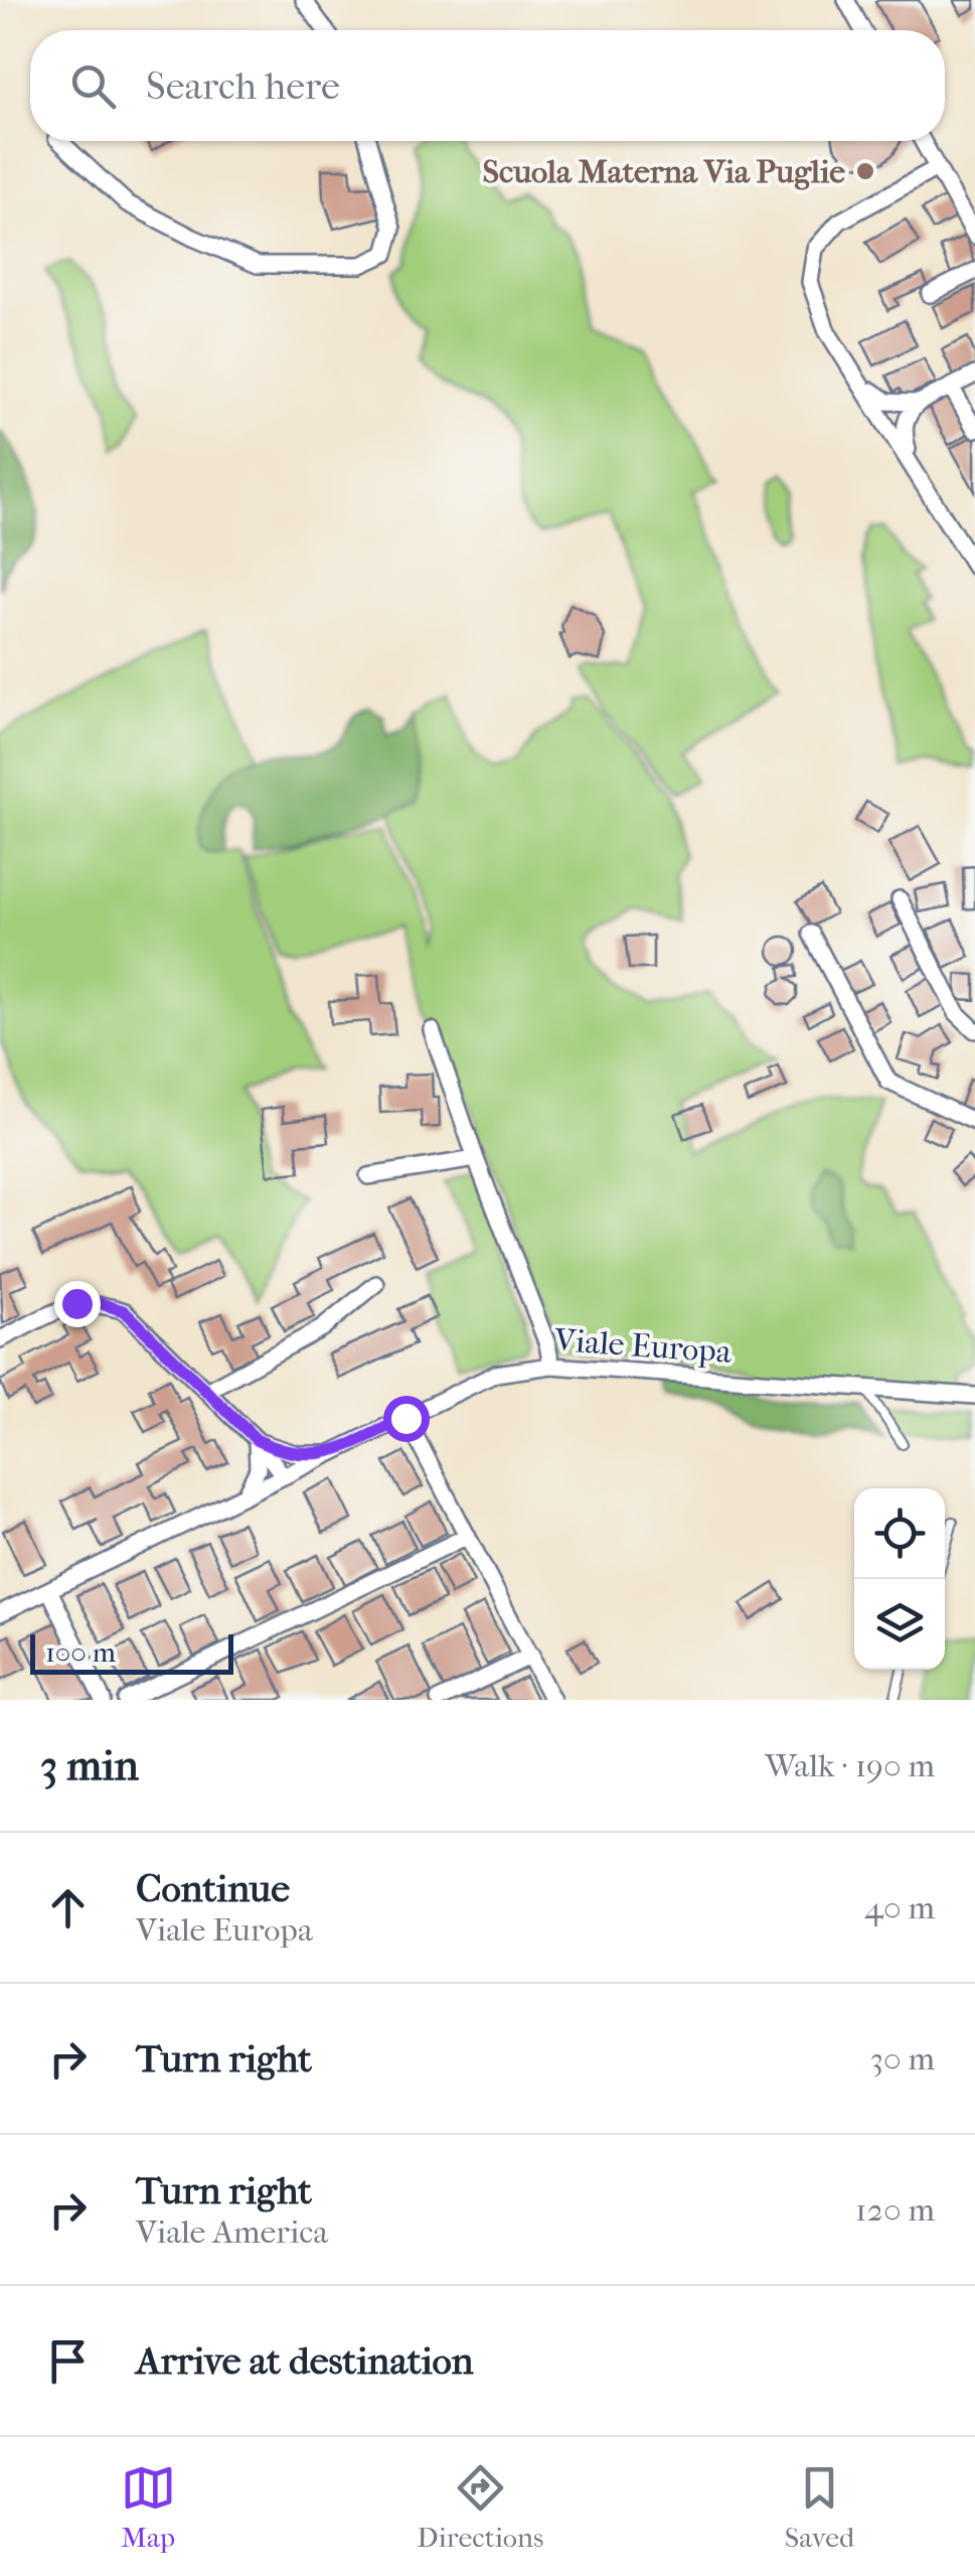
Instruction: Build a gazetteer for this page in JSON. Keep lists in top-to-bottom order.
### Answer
{
  "streets": {
    "street": ["Viale Europa"]
  },
  "places": ["Scuola Materna Via Puglie"],
  "scale_bar": "100 m",
  "page": {
    "search": "Search here",
    "scale": "100 m",
    "heading": ["3 min", "Walk · 190 m"],
    "list": [
      ["Continue", "Viale Europa", "40 m"],
      ["Turn right", "30 m"],
      ["Turn right", "Viale America", "120 m"],
      "Arrive at destination"
    ],
    "nav": ["Map", "Directions", "Saved"]
  }
}
